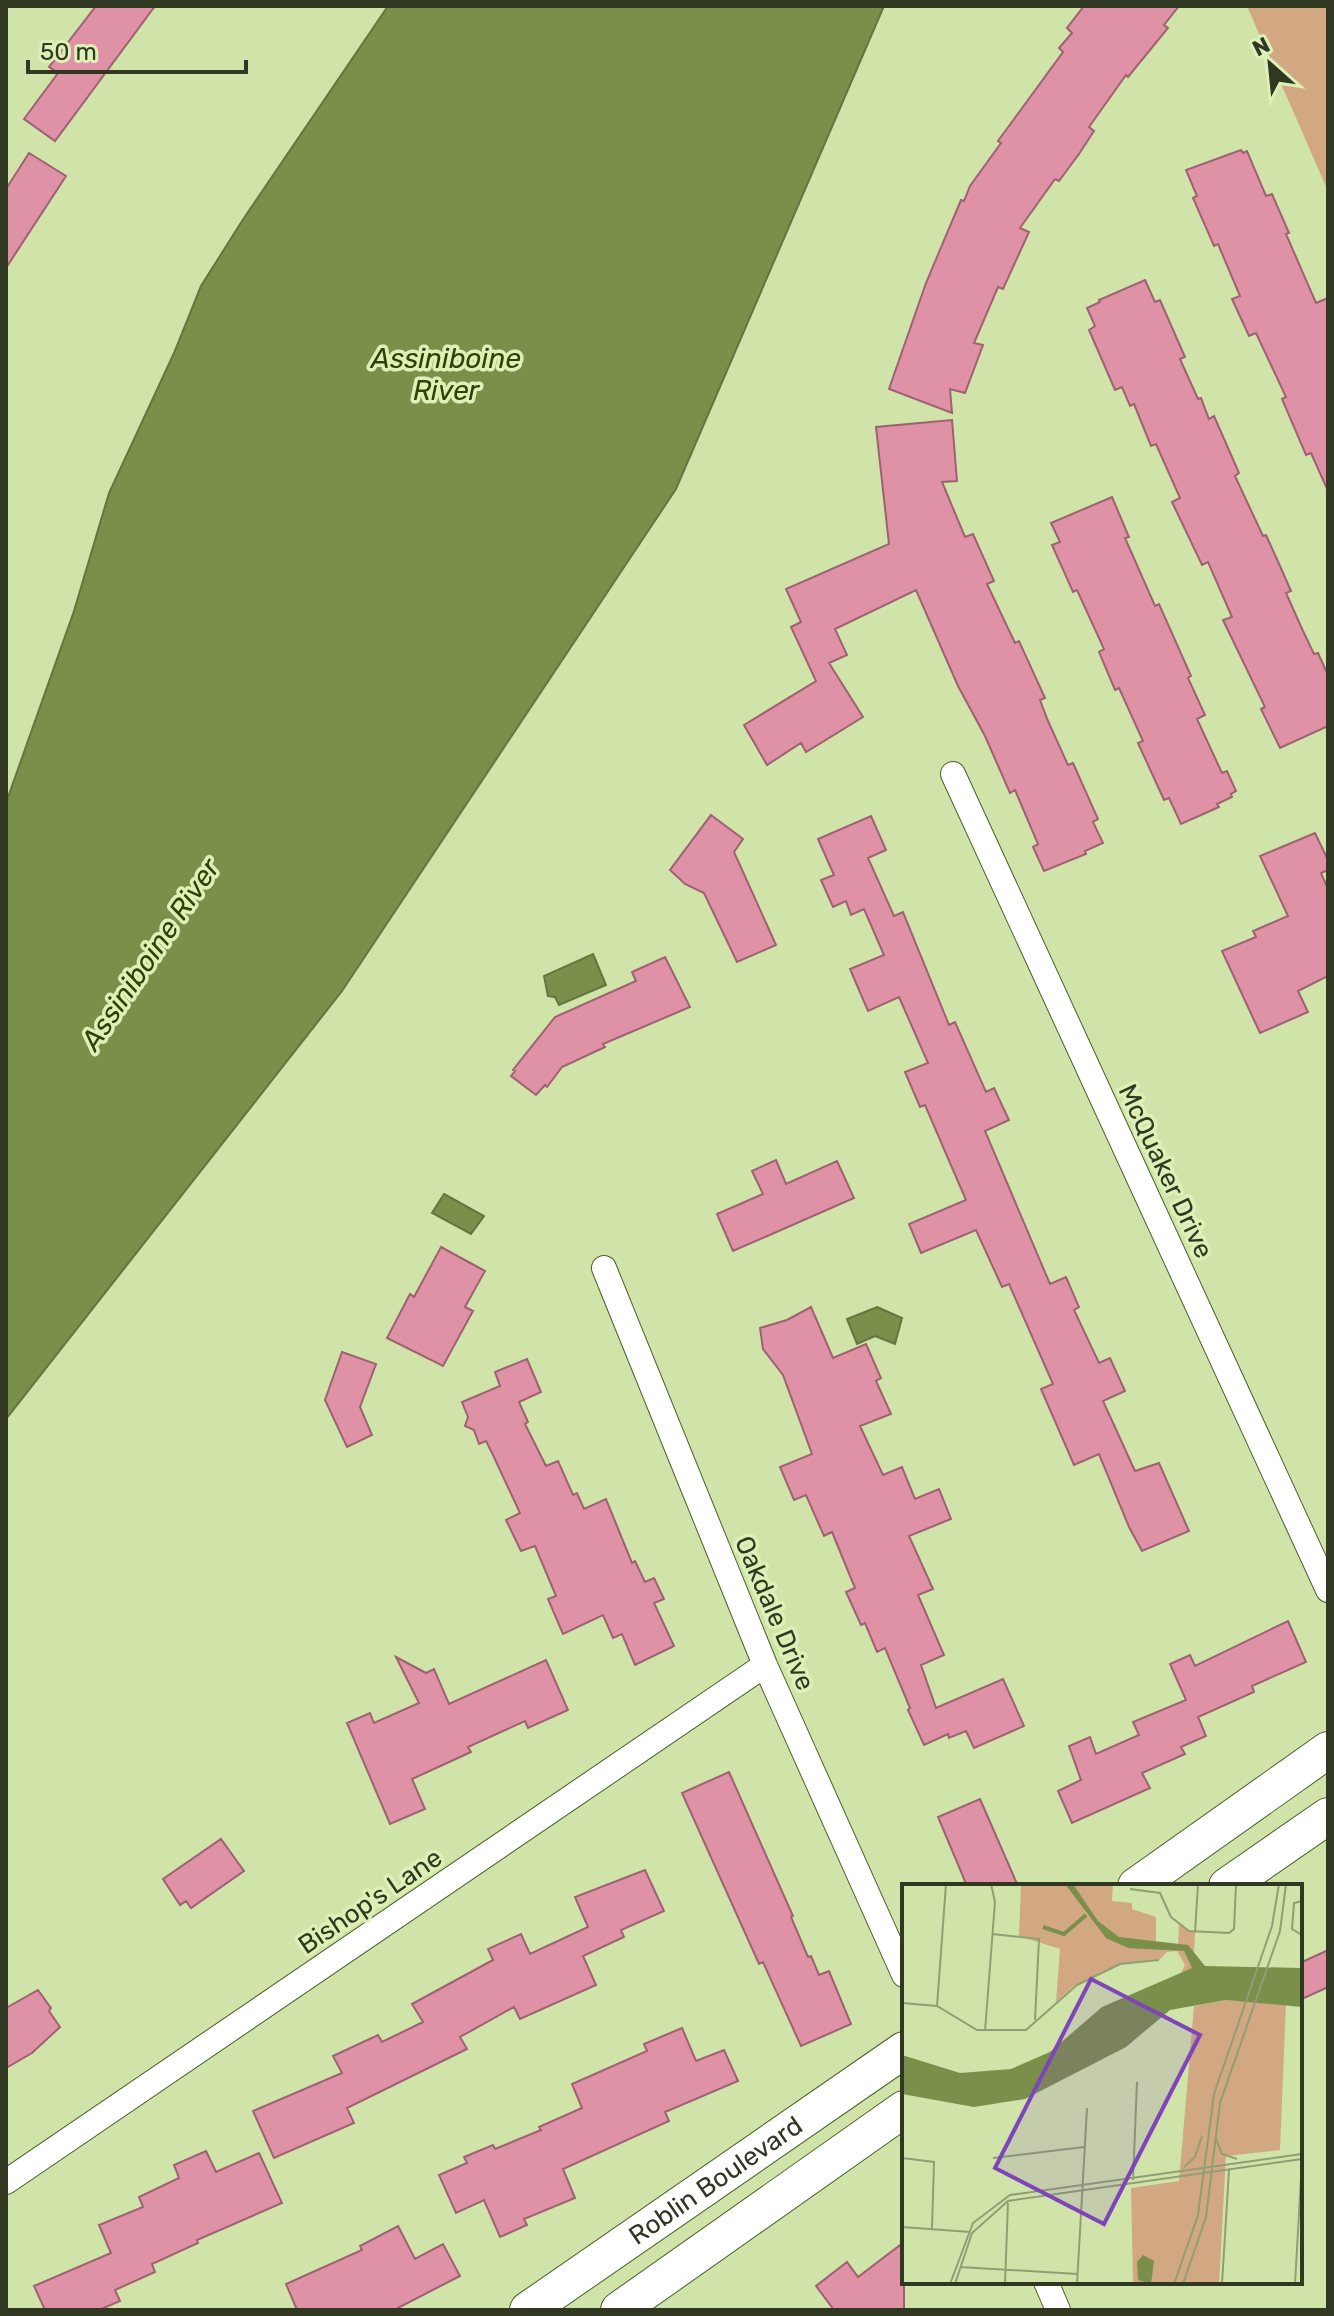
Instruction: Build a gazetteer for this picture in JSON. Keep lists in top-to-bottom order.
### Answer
{
  "streets": {
    "main road": ["Roblin Boulevard"],
    "street": ["McQuaker Drive", "Oakdale Drive", "Bishop's Lane"]
  },
  "crossings": [
    ["Oakdale Drive", "Bishop's Lane"]
  ],
  "water": ["Assiniboine River"],
  "scale_bar": "50 m",
  "north": "top left"
}
